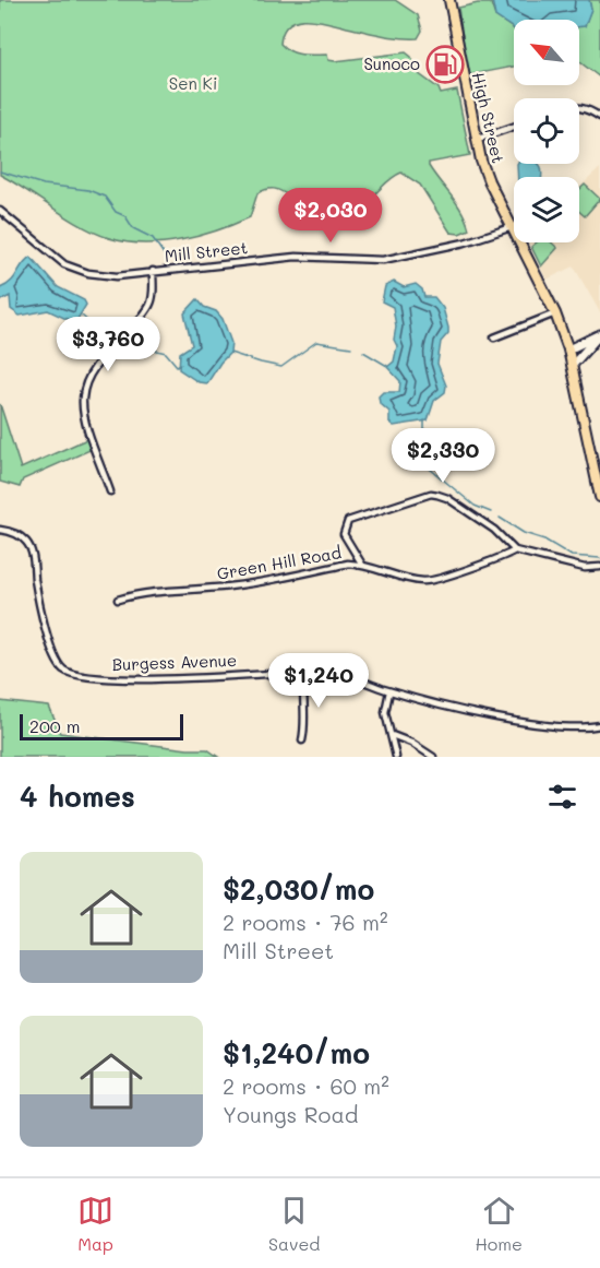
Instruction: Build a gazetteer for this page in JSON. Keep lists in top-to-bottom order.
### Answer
{
  "streets": {
    "main road": ["High Street"],
    "street": ["Mill Street", "Green Hill Road", "Burgess Avenue"]
  },
  "crossings": [
    ["High Street", "Mill Street"]
  ],
  "parks": ["Sen Ki"],
  "places": {
    "fuel station": ["Sunoco"]
  },
  "scale_bar": "200 m",
  "north": "top left",
  "page": {
    "price": [
      "$2,030",
      "$3,760",
      "$2,330",
      "$1,240"
    ],
    "scale": "200 m",
    "heading": "4 homes",
    "list": [
      {
        "name": "$2,030/mo",
        "note": "2 rooms · 76 m² · Mill Street"
      },
      {
        "name": "$1,240/mo",
        "note": "2 rooms · 60 m² · Youngs Road"
      }
    ],
    "tabs": ["Map", "Saved", "Home"]
  }
}
